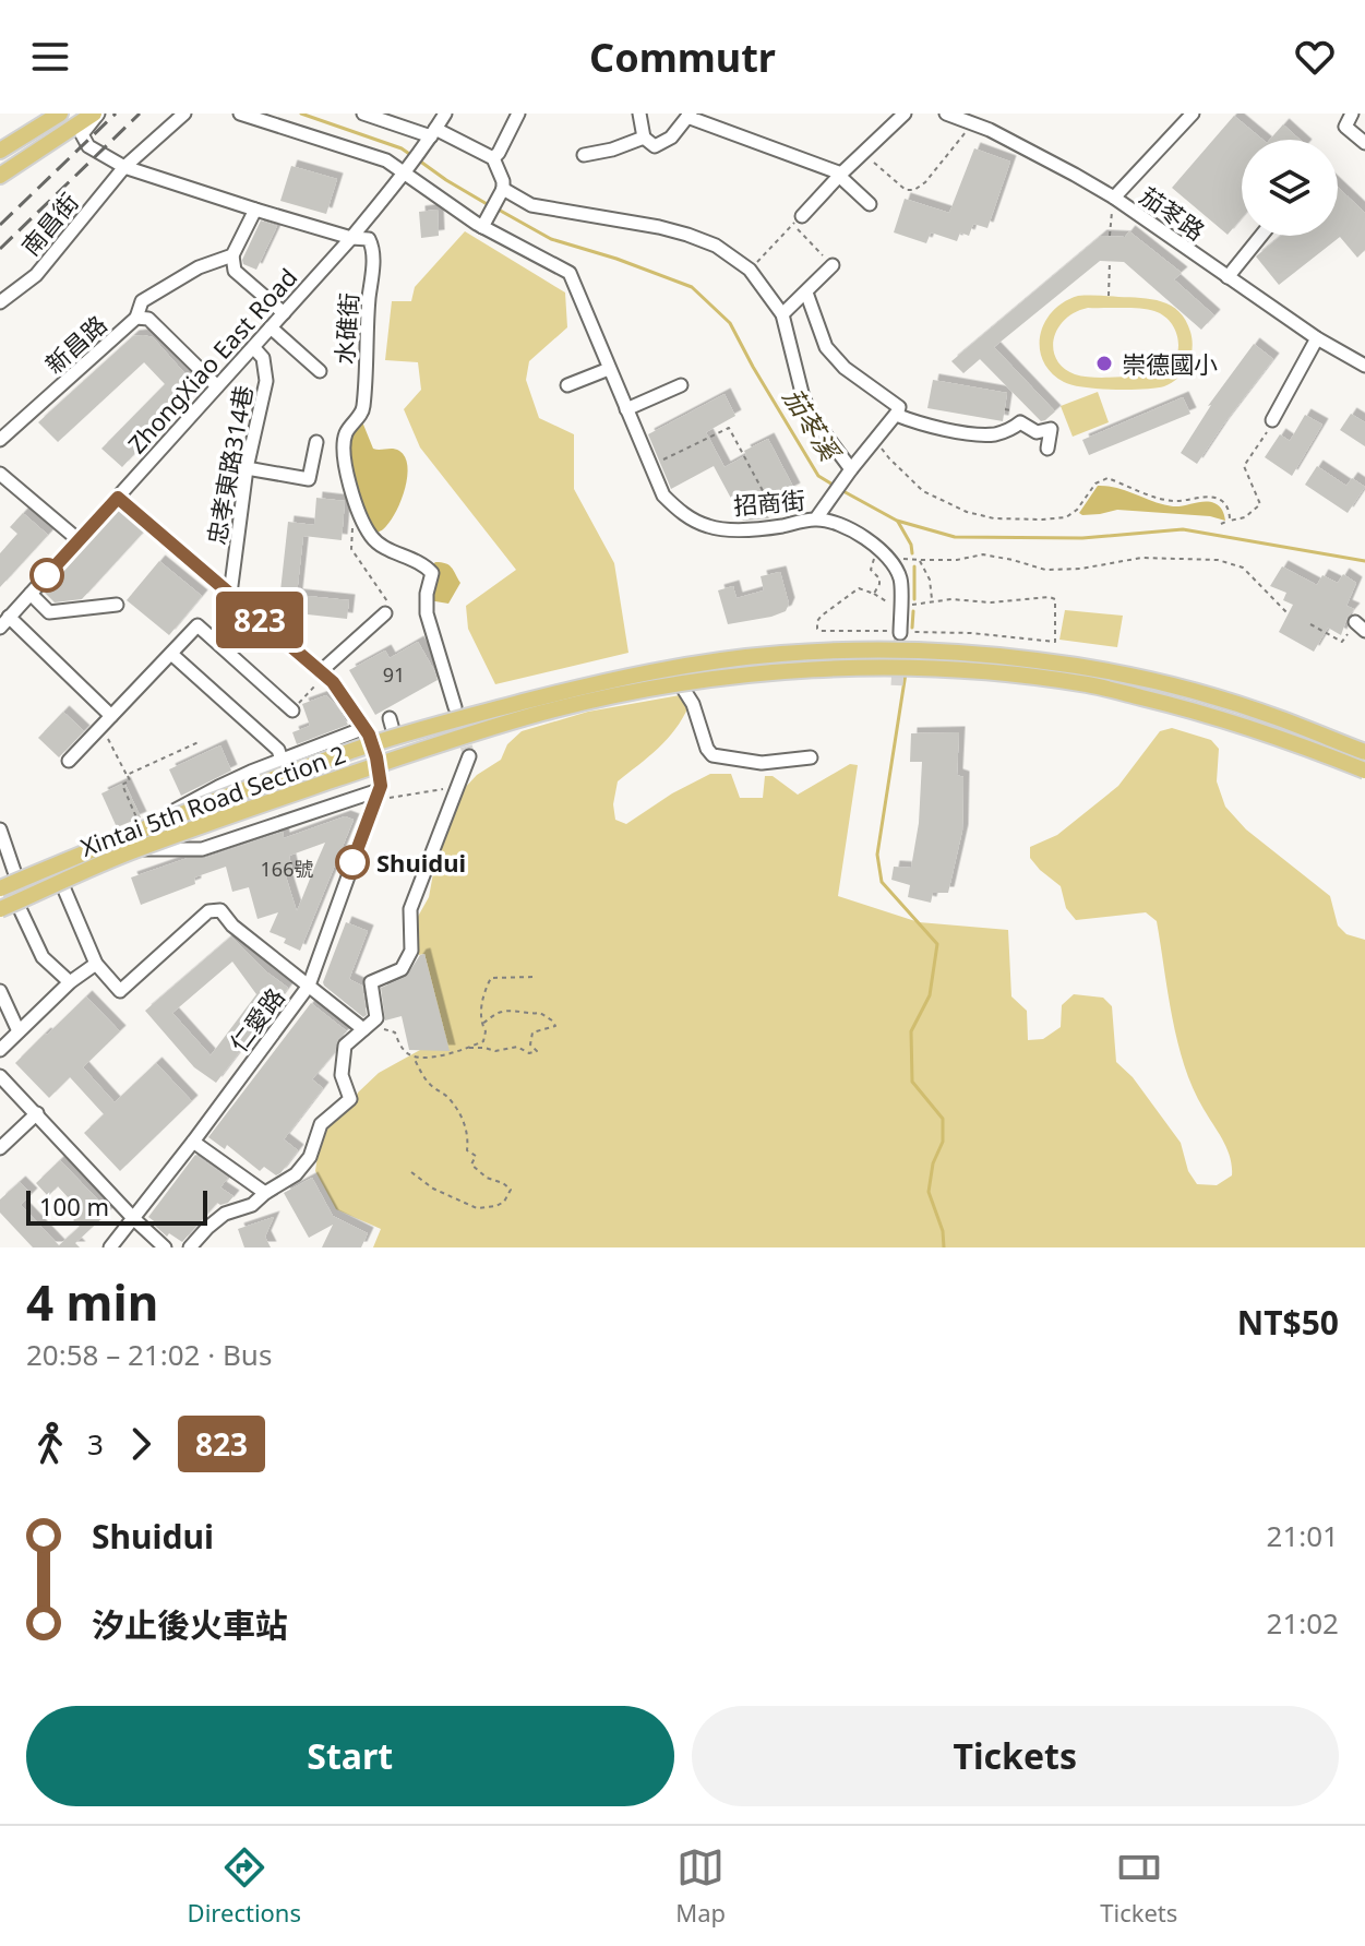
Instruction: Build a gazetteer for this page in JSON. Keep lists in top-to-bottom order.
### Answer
{
  "streets": {
    "main road": ["Xintai 5th Road Section 2"],
    "street": [
      "茄苳路",
      "南昌街",
      "水碓街",
      "新昌路",
      "ZhongXiao East Road",
      "忠孝東路314巷",
      "招商街",
      "仁愛路"
    ]
  },
  "crossings": [
    ["水碓街", "ZhongXiao East Road"],
    ["新昌路", "ZhongXiao East Road"],
    ["ZhongXiao East Road", "忠孝東路314巷"],
    ["ZhongXiao East Road", "招商街"]
  ],
  "water": ["茄苳溪"],
  "places": ["崇德國小", "Shuidui"],
  "lines": ["bus line 823"],
  "house_numbers": ["91", "166號"],
  "scale_bar": "100 m",
  "page": {
    "header": "Commutr",
    "on_map": "823",
    "scale": "100 m",
    "heading": ["4 min", "20:58 – 21:02 · Bus", "NT$50"],
    "legs": ["3", "823"],
    "list": [
      {
        "name": "Shuidui",
        "value": "21:01"
      },
      {
        "name": "汐止後火車站",
        "value": "21:02"
      }
    ],
    "buttons": ["Start", "Tickets"],
    "tabs": ["Directions", "Map", "Tickets"]
  }
}
